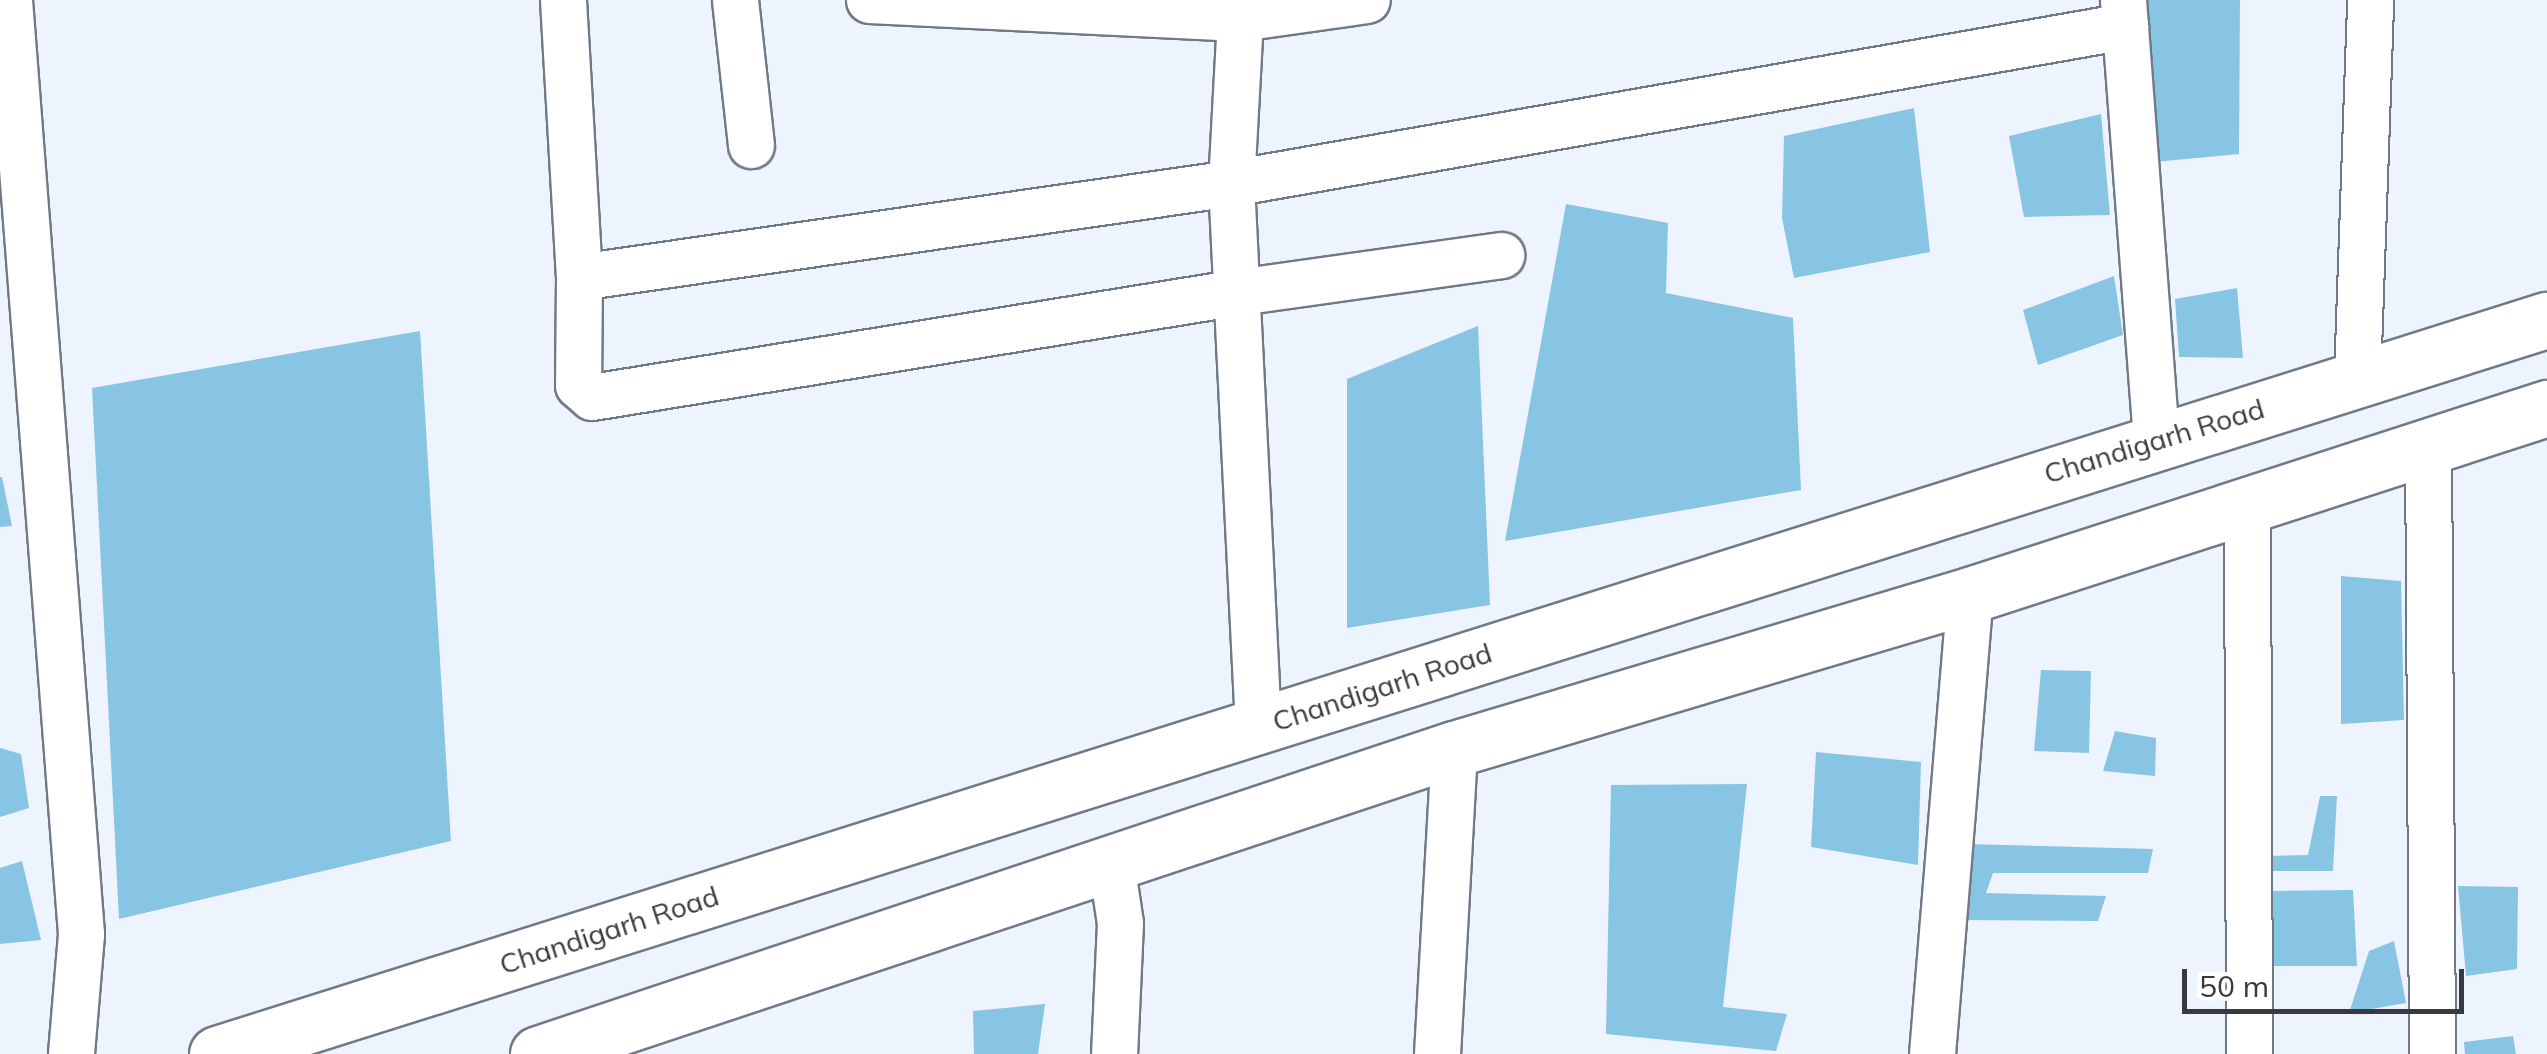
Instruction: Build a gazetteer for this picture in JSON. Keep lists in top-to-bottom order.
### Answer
{
  "streets": {
    "main road": ["Chandigarh Road"]
  },
  "scale_bar": "50 m"
}
